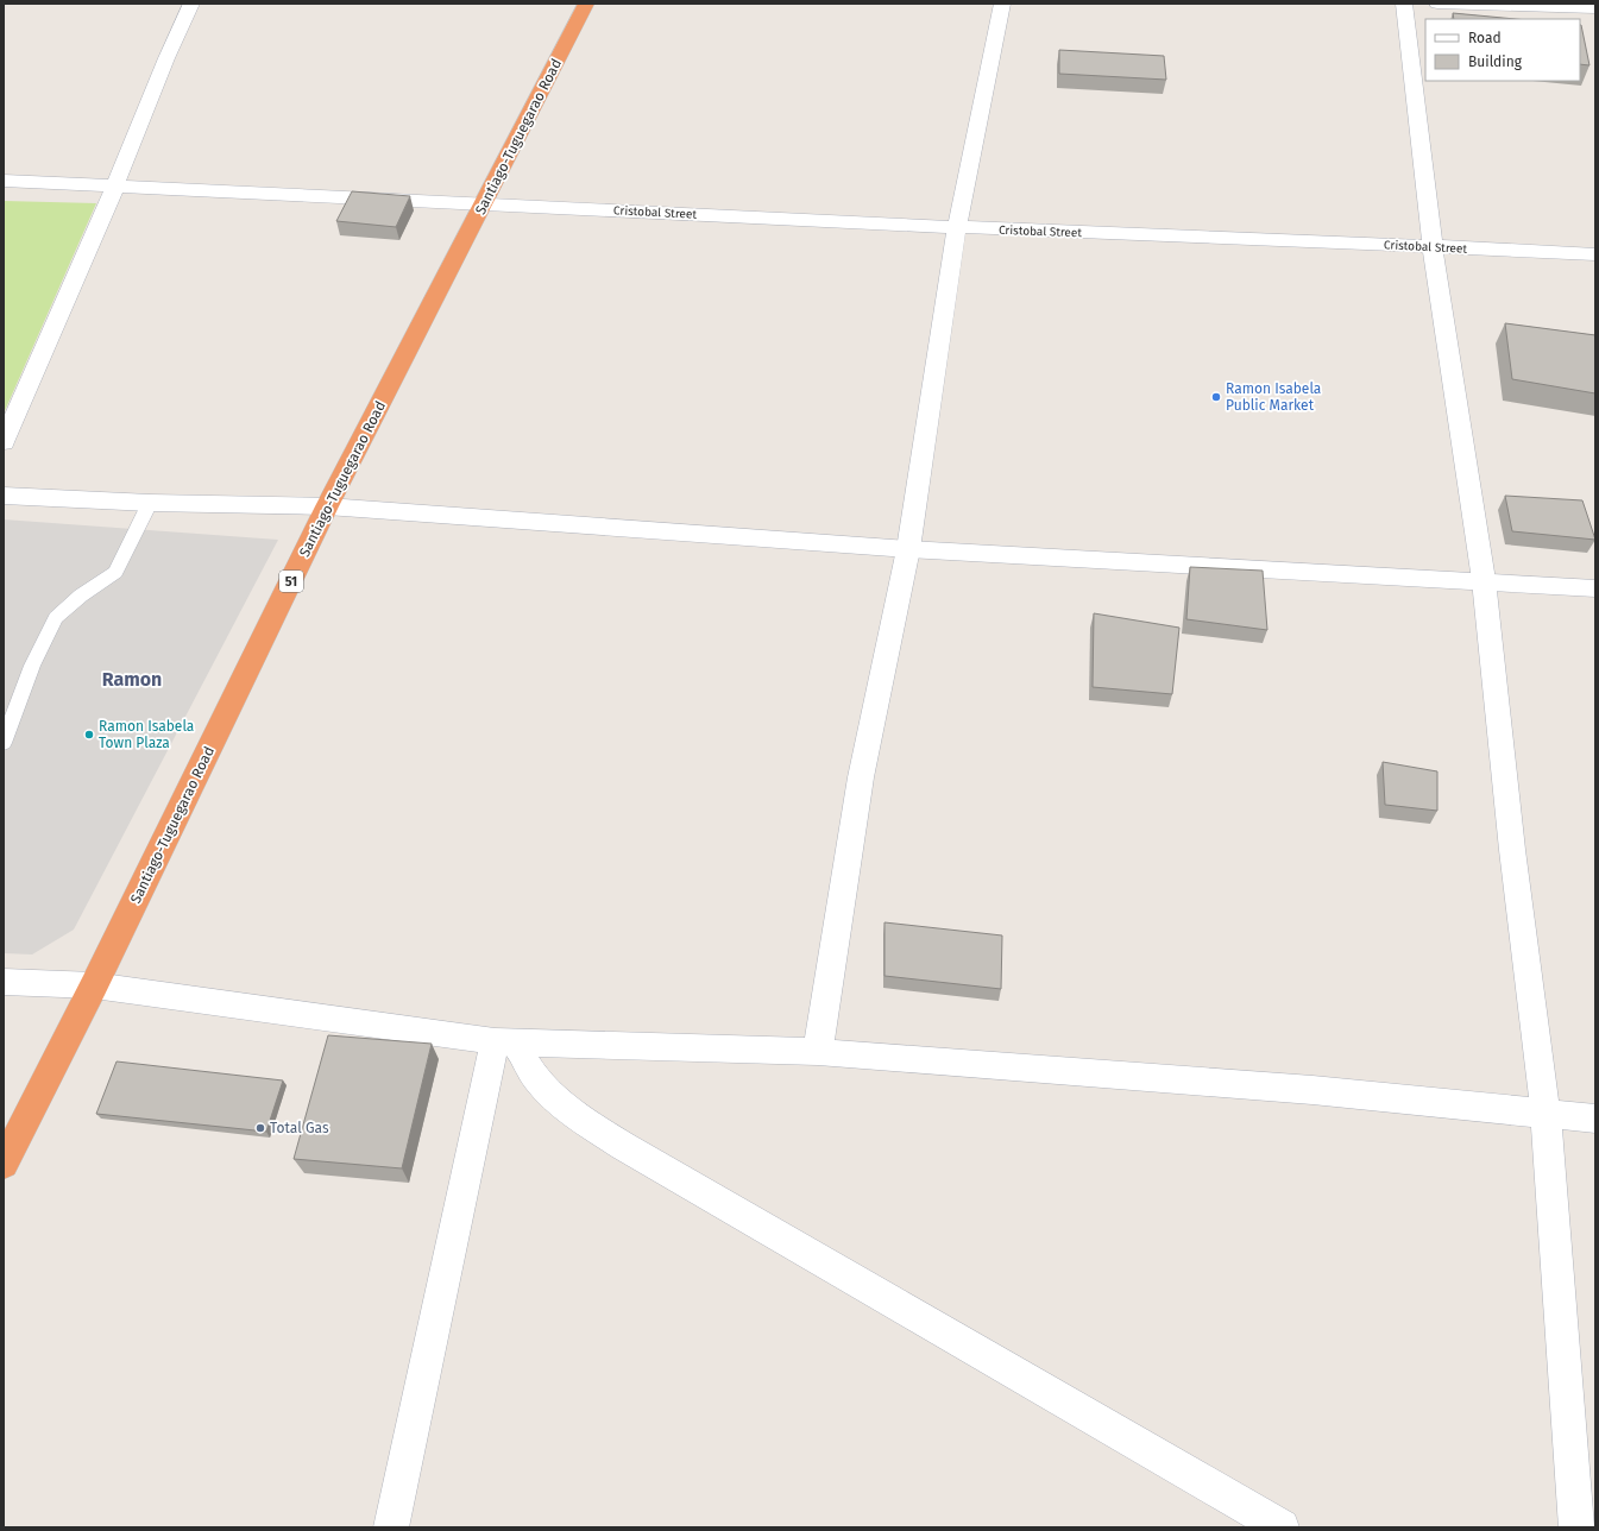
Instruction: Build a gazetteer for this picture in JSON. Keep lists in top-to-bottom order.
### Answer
{
  "streets": {
    "highway": ["Santiago-Tuguegarao Road", "51"],
    "street": ["Cristobal Street"]
  },
  "crossings": [
    ["Santiago-Tuguegarao Road", "Cristobal Street"]
  ],
  "districts": ["Ramon"],
  "places": ["Ramon Isabela Public Market", "Ramon Isabela Town Plaza", "Total Gas"],
  "legend": ["Road", "Building"]
}
